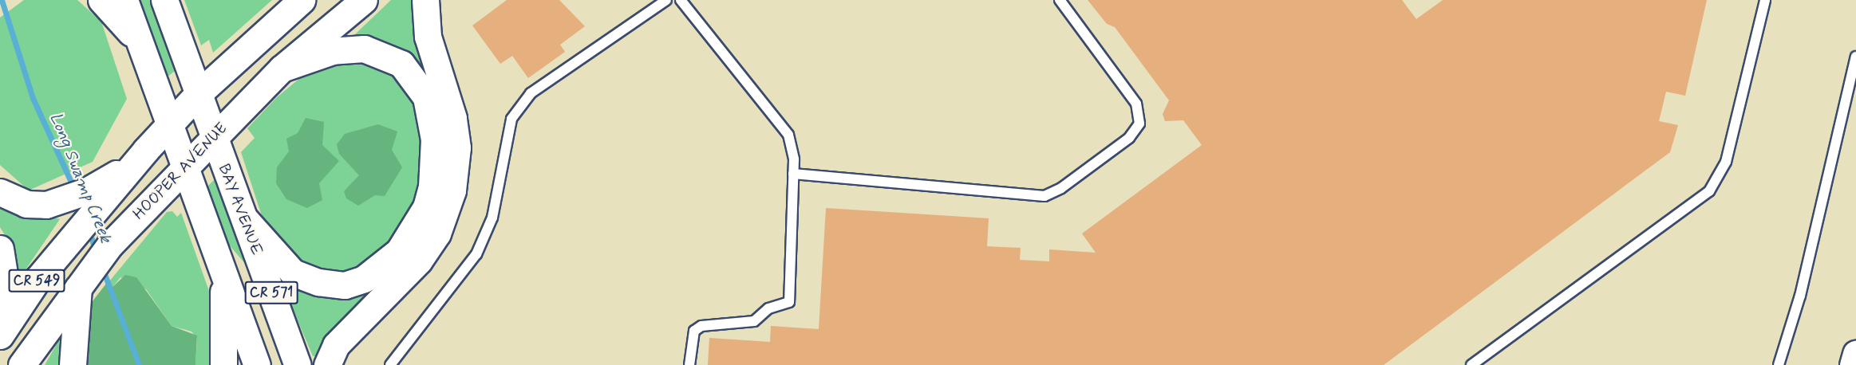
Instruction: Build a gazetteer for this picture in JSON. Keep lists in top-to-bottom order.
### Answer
{
  "streets": {
    "main road": [
      "HOOPER AVENUE",
      "BAY AVENUE",
      "CR 549",
      "CR 571"
    ]
  },
  "crossings": [
    ["HOOPER AVENUE", "BAY AVENUE"],
    ["HOOPER AVENUE", "CR 571"]
  ],
  "water": ["Long Swamp Creek"]
}
